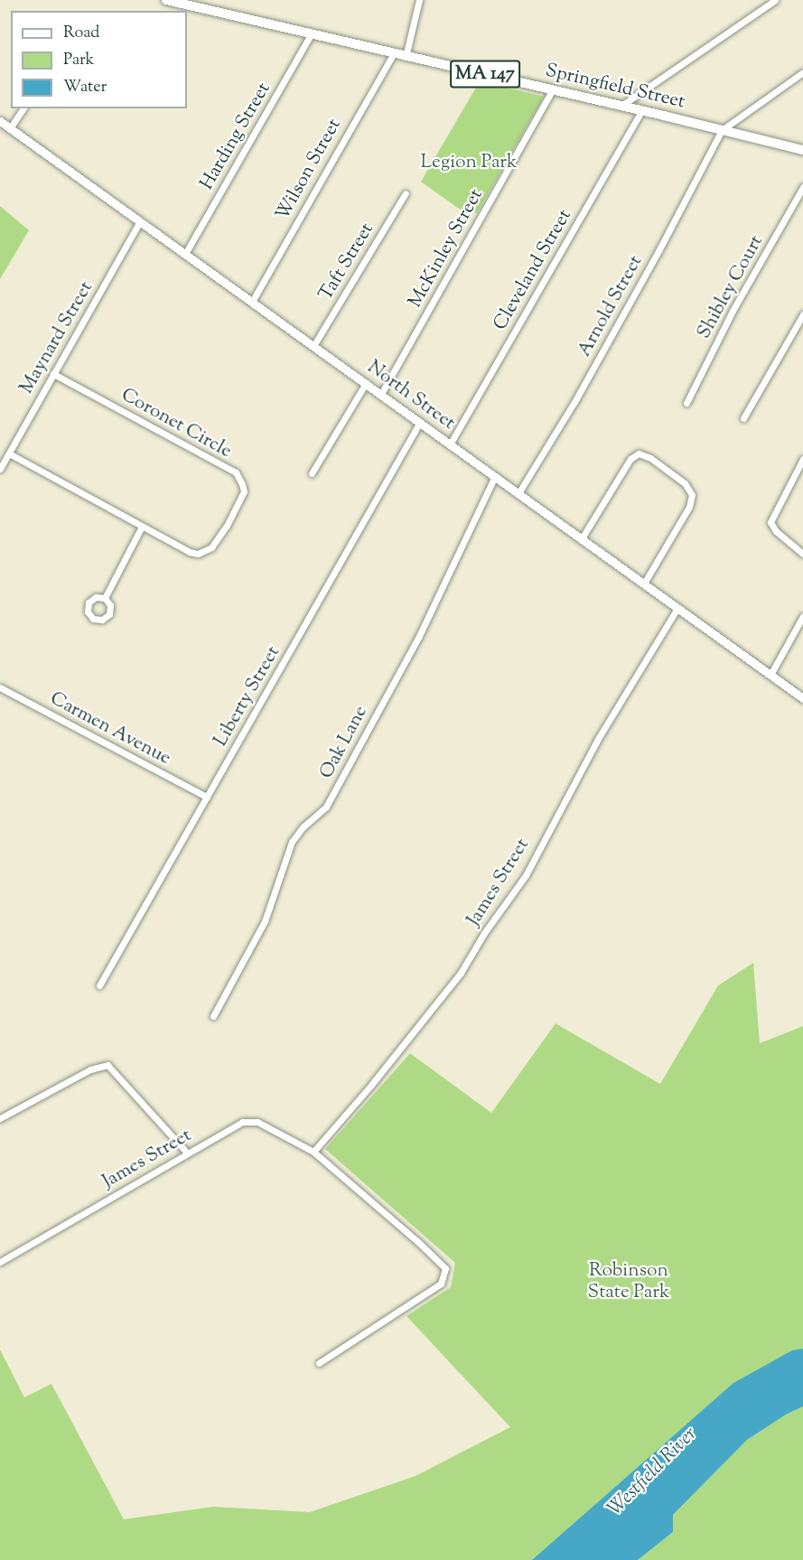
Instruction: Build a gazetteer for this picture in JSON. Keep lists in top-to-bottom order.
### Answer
{
  "streets": {
    "main road": ["MA 147", "Springfield Street", "North Street"],
    "street": [
      "Harding Street",
      "Wilson Street",
      "McKinley Street",
      "Taft Street",
      "Cleveland Street",
      "Shibley Court",
      "Arnold Street",
      "Maynard Street",
      "Coronet Circle",
      "Liberty Street",
      "Carmen Avenue",
      "Oak Lane",
      "James Street"
    ]
  },
  "crossings": [
    ["Springfield Street", "Harding Street"],
    ["Springfield Street", "Wilson Street"],
    ["Springfield Street", "McKinley Street"],
    ["Springfield Street", "Cleveland Street"],
    ["Springfield Street", "Arnold Street"],
    ["Harding Street", "North Street"],
    ["Wilson Street", "North Street"],
    ["McKinley Street", "North Street"],
    ["Taft Street", "North Street"],
    ["Cleveland Street", "North Street"],
    ["Arnold Street", "North Street"],
    ["Maynard Street", "North Street"],
    ["Maynard Street", "Coronet Circle"],
    ["North Street", "Liberty Street"],
    ["North Street", "Oak Lane"],
    ["North Street", "James Street"],
    ["Liberty Street", "Carmen Avenue"]
  ],
  "water": ["Westfield River"],
  "parks": ["Legion Park", "Robinson State Park"],
  "legend": ["Road", "Park", "Water"]
}
